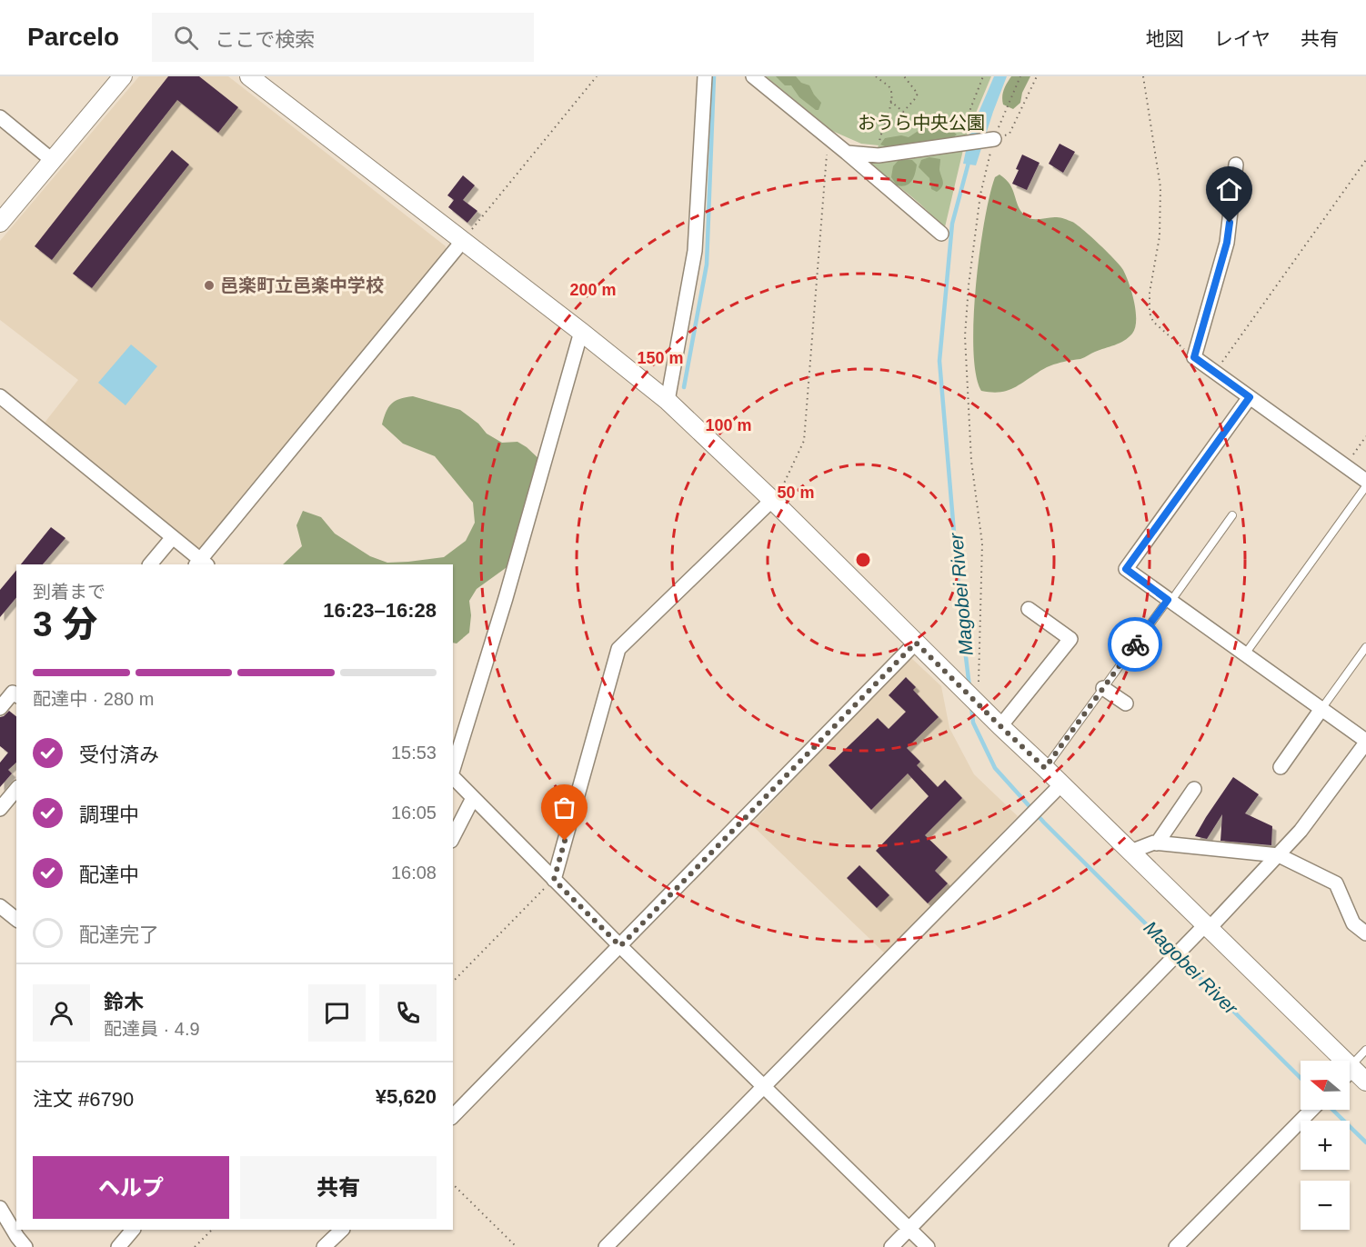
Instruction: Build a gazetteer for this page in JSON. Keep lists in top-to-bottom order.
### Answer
{
  "water": ["Magobei River"],
  "parks": ["おうら中央公園"],
  "places": ["邑楽町立邑楽中学校"],
  "north": "left",
  "page": {
    "header": "Parcelo",
    "search": "ここで検索",
    "nav": ["地図", "レイヤ", "共有"],
    "heading": ["3 分", "到着まで", "16:23–16:28"],
    "panel": [
      "鈴木",
      "配達員 · 4.9",
      "注文 #6790",
      "¥5,620"
    ],
    "bar": "配達中 · 280 m",
    "list": [
      ["受付済み", "15:53"],
      ["調理中", "16:05"],
      ["配達中", "16:08"],
      "配達完了"
    ],
    "map_buttons": ["+", "−"],
    "buttons": ["ヘルプ", "共有"]
  },
  "rings": [
    "200 m",
    "150 m",
    "100 m",
    "50 m"
  ]
}
